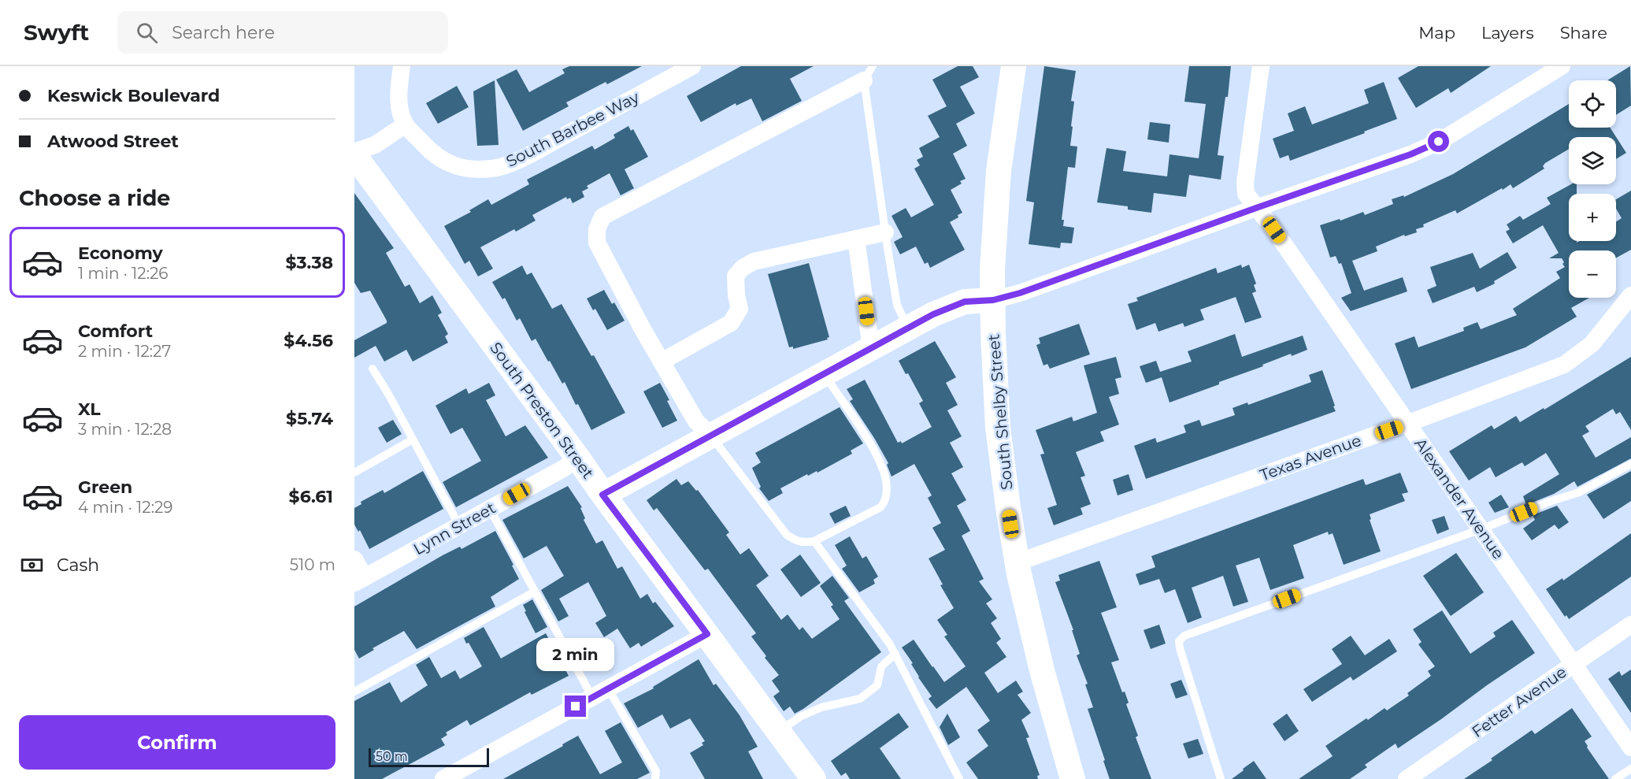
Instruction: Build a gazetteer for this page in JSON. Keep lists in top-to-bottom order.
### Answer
{
  "streets": {
    "main road": ["South Preston Street", "South Shelby Street"],
    "street": [
      "South Barbee Way",
      "Texas Avenue",
      "Alexander Avenue",
      "Lynn Street",
      "Fetter Avenue"
    ]
  },
  "crossings": [
    ["South Preston Street", "Lynn Street"],
    ["South Shelby Street", "Texas Avenue"],
    ["Texas Avenue", "Alexander Avenue"],
    ["Alexander Avenue", "Fetter Avenue"]
  ],
  "scale_bar": "50 m",
  "page": {
    "header": "Swyft",
    "search": "Search here",
    "nav": ["Map", "Layers", "Share"],
    "banner": ["Keswick Boulevard", "Atwood Street"],
    "map_buttons": ["+", "−"],
    "heading": "Choose a ride",
    "list": [
      {
        "name": "Economy",
        "note": "1 min · 12:26",
        "value": "$3.38"
      },
      {
        "name": "Comfort",
        "note": "2 min · 12:27",
        "value": "$4.56"
      },
      {
        "name": "XL",
        "note": "3 min · 12:28",
        "value": "$5.74"
      },
      {
        "name": "Green",
        "note": "4 min · 12:29",
        "value": "$6.61"
      }
    ],
    "pay": ["Cash", "510 m"],
    "bubble": "2 min",
    "buttons": "Confirm",
    "scale": "50 m"
  }
}
